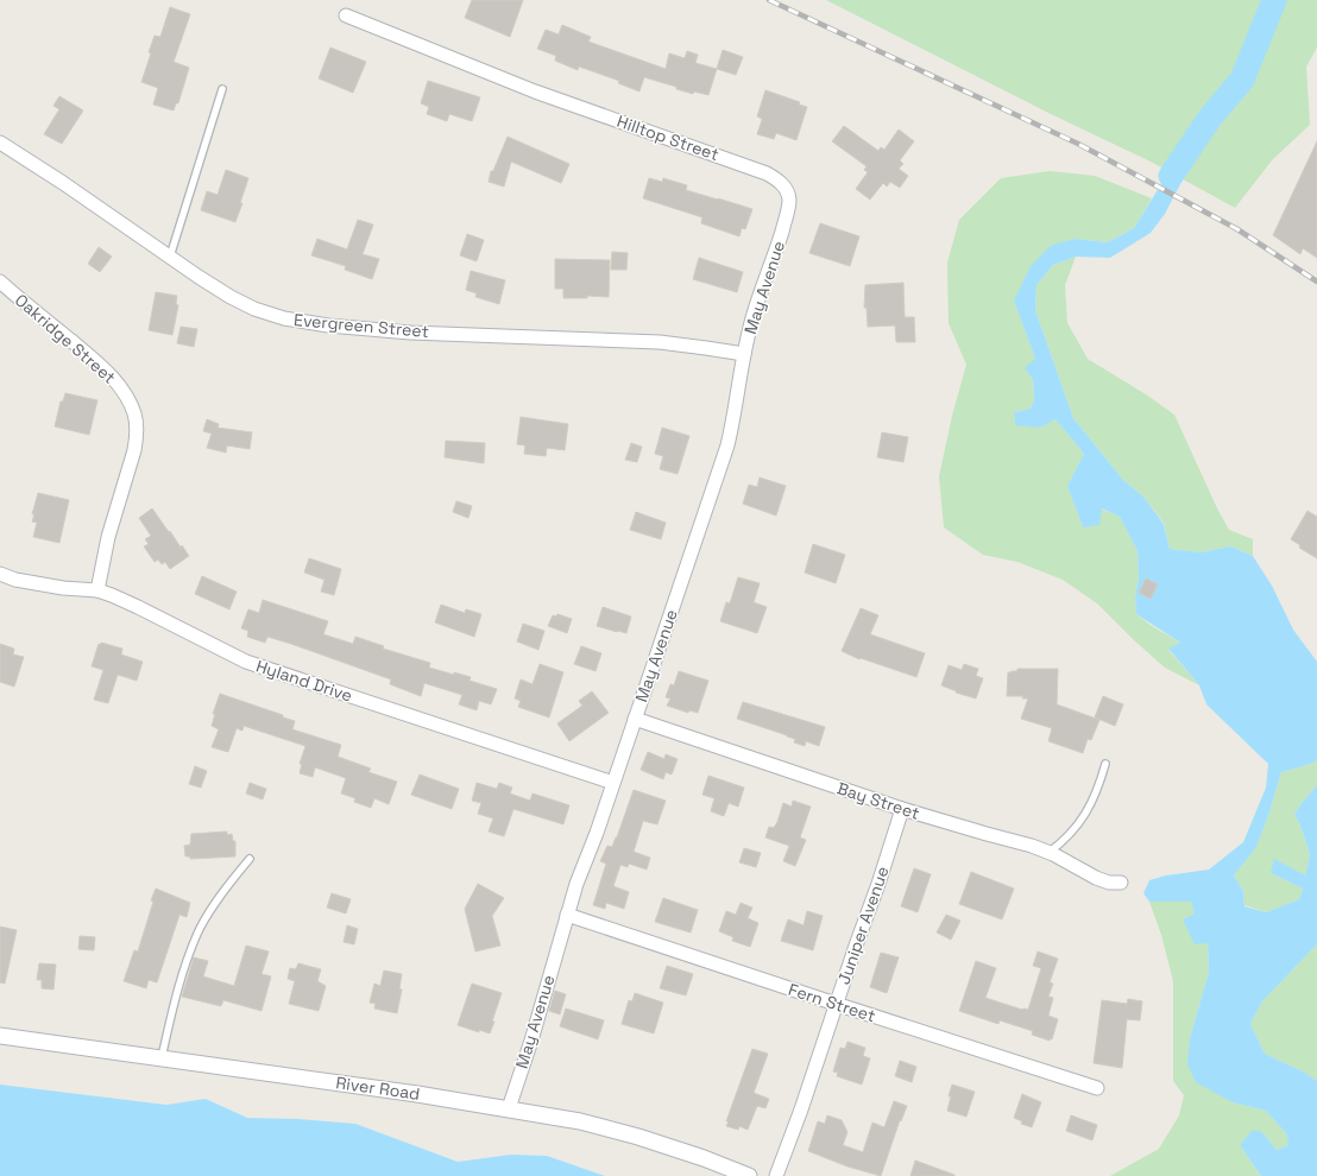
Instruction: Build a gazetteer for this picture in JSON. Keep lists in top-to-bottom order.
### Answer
{
  "streets": {
    "street": [
      "Hilltop Street",
      "May Avenue",
      "Evergreen Street",
      "Oakridge Street",
      "Hyland Drive",
      "Bay Street",
      "Juniper Avenue",
      "Fern Street",
      "River Road"
    ]
  },
  "crossings": [
    ["Hilltop Street", "May Avenue"],
    ["May Avenue", "Evergreen Street"],
    ["May Avenue", "Hyland Drive"],
    ["May Avenue", "Bay Street"],
    ["May Avenue", "Fern Street"],
    ["May Avenue", "River Road"],
    ["Oakridge Street", "Hyland Drive"],
    ["Bay Street", "Juniper Avenue"],
    ["Juniper Avenue", "Fern Street"]
  ]
}
